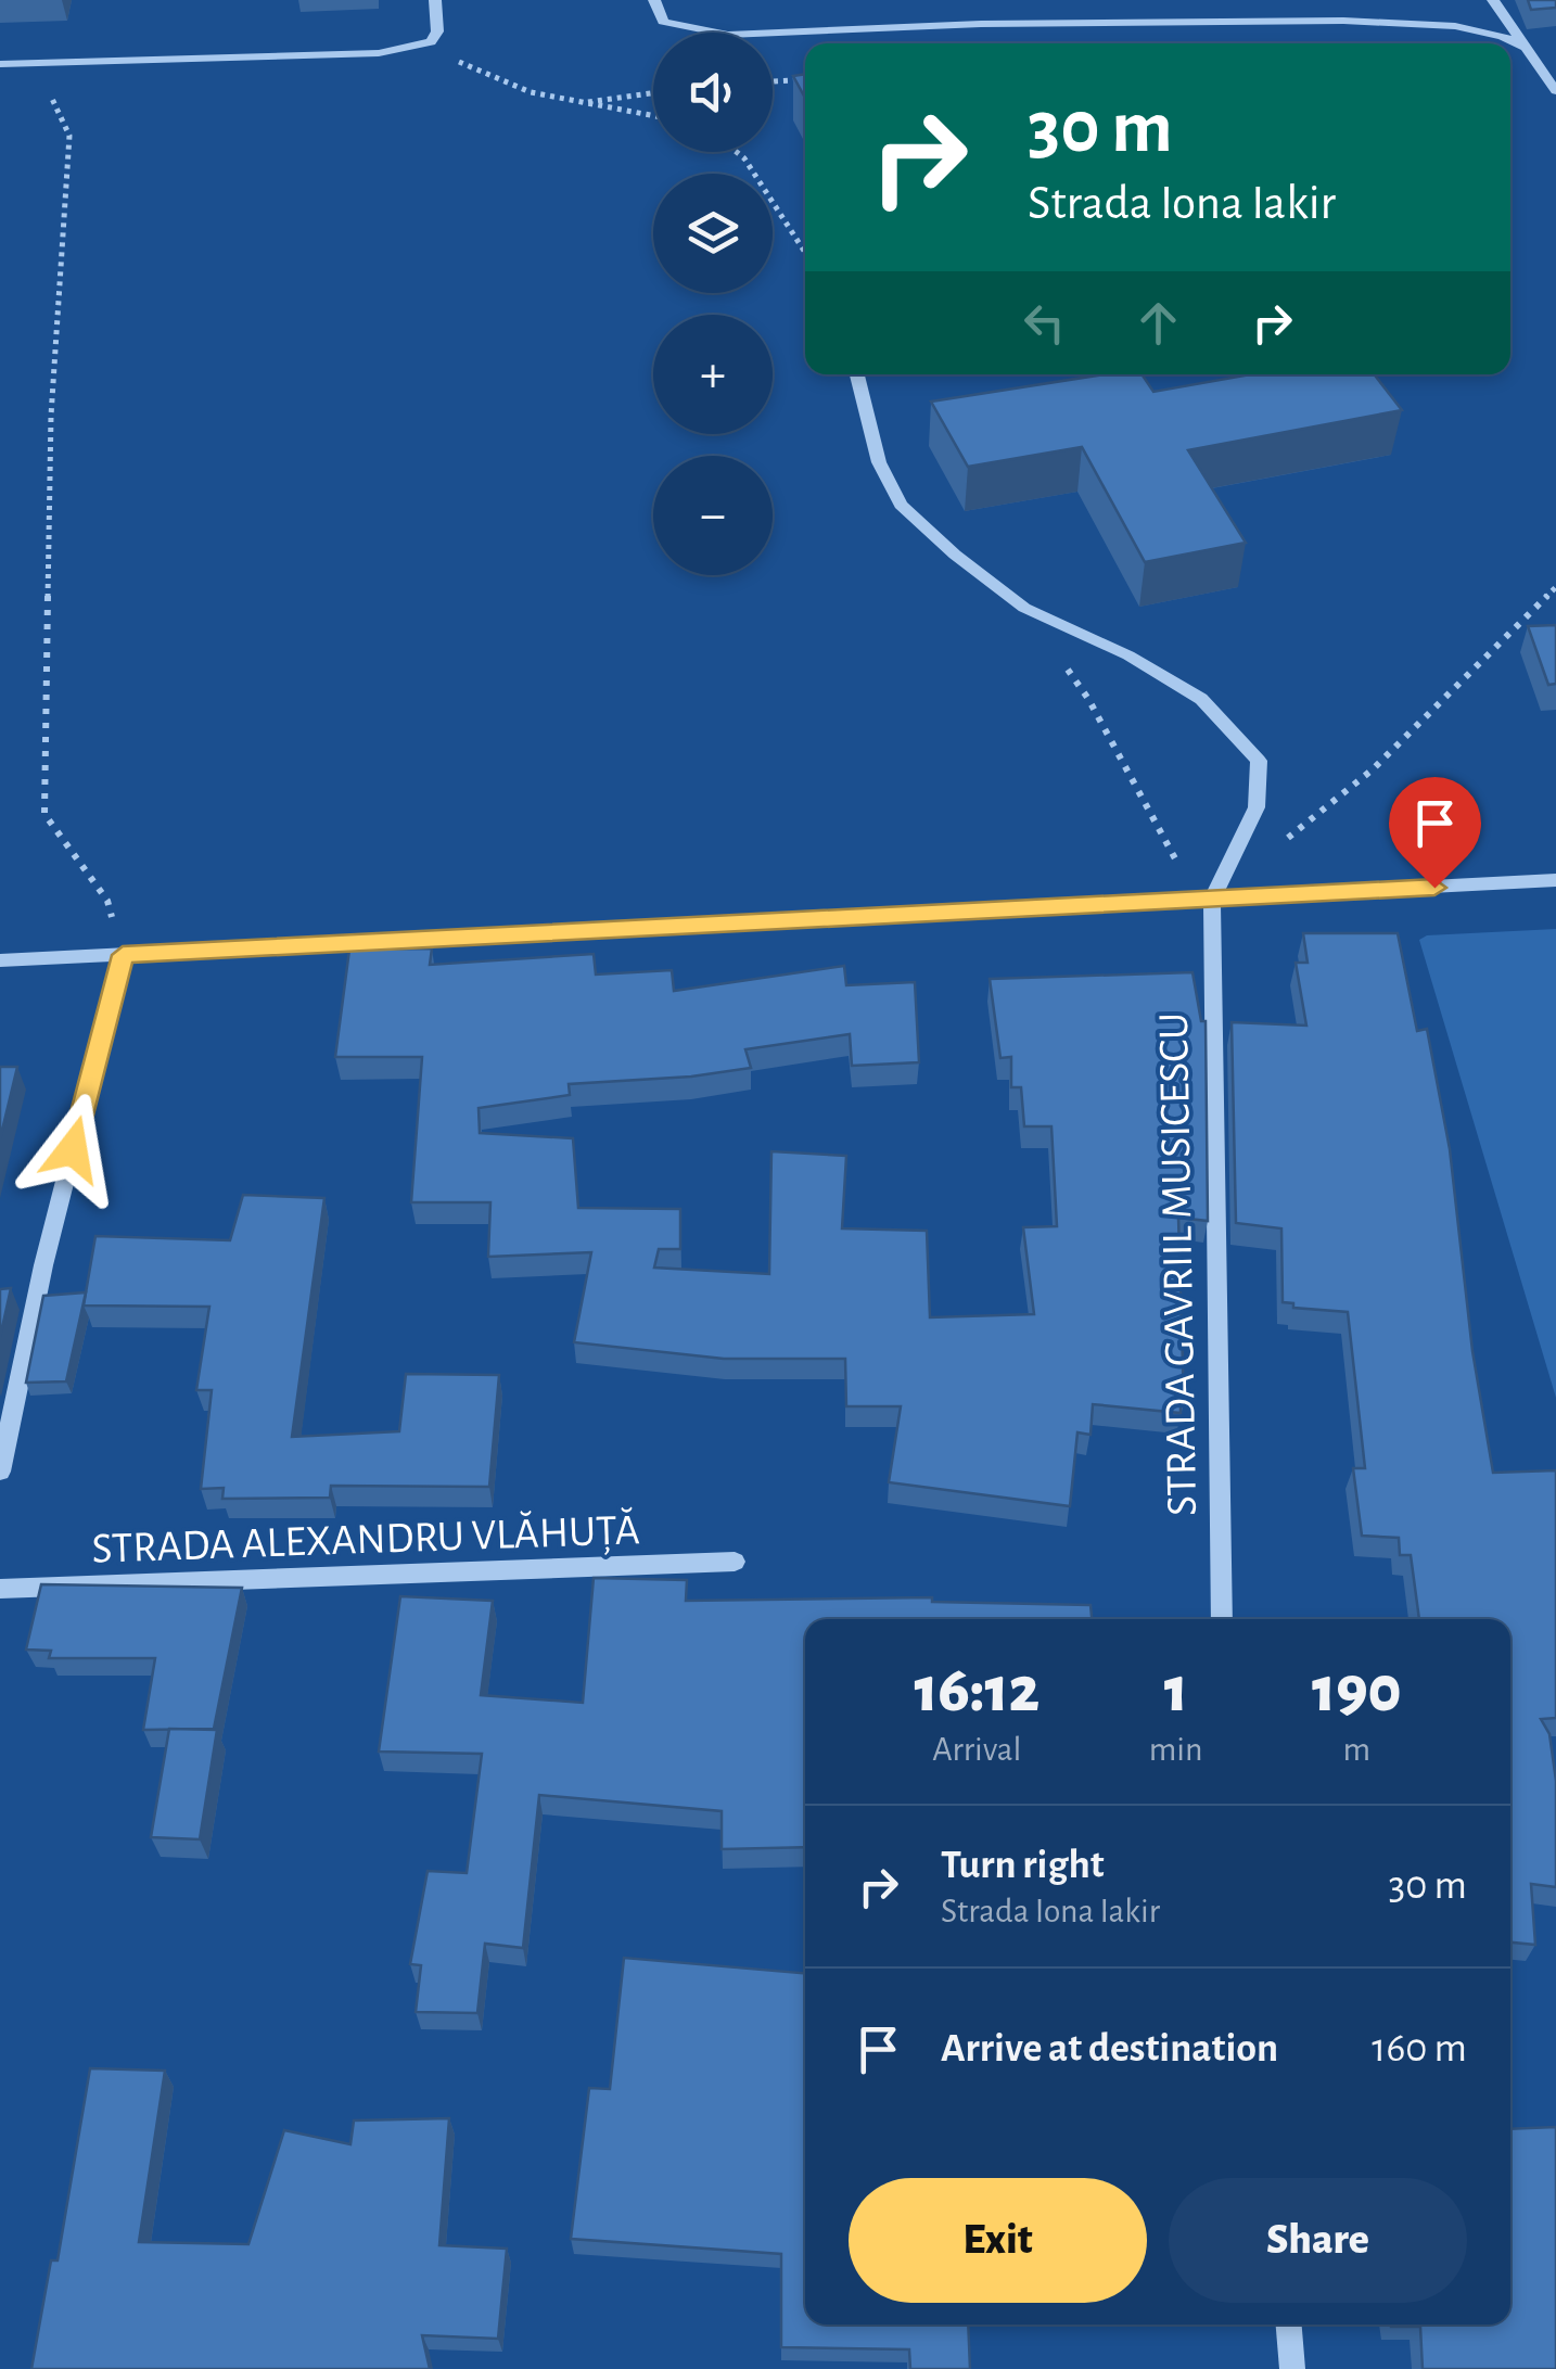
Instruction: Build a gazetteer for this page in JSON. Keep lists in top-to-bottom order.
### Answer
{
  "streets": {
    "street": ["STRADA GAVRIIL MUSICESCU", "STRADA ALEXANDRU VLĂHUȚĂ"]
  },
  "page": {
    "map_buttons": ["+", "−"],
    "turn": ["30 m", "Strada Iona Iakir"],
    "eta": [
      "16:12",
      "Arrival",
      "1",
      "min",
      "190",
      "m"
    ],
    "list": [
      {
        "name": "Turn right",
        "note": "Strada Iona Iakir",
        "value": "30 m"
      },
      {
        "name": "Arrive at destination",
        "value": "160 m"
      }
    ],
    "buttons": ["Exit", "Share"]
  }
}
